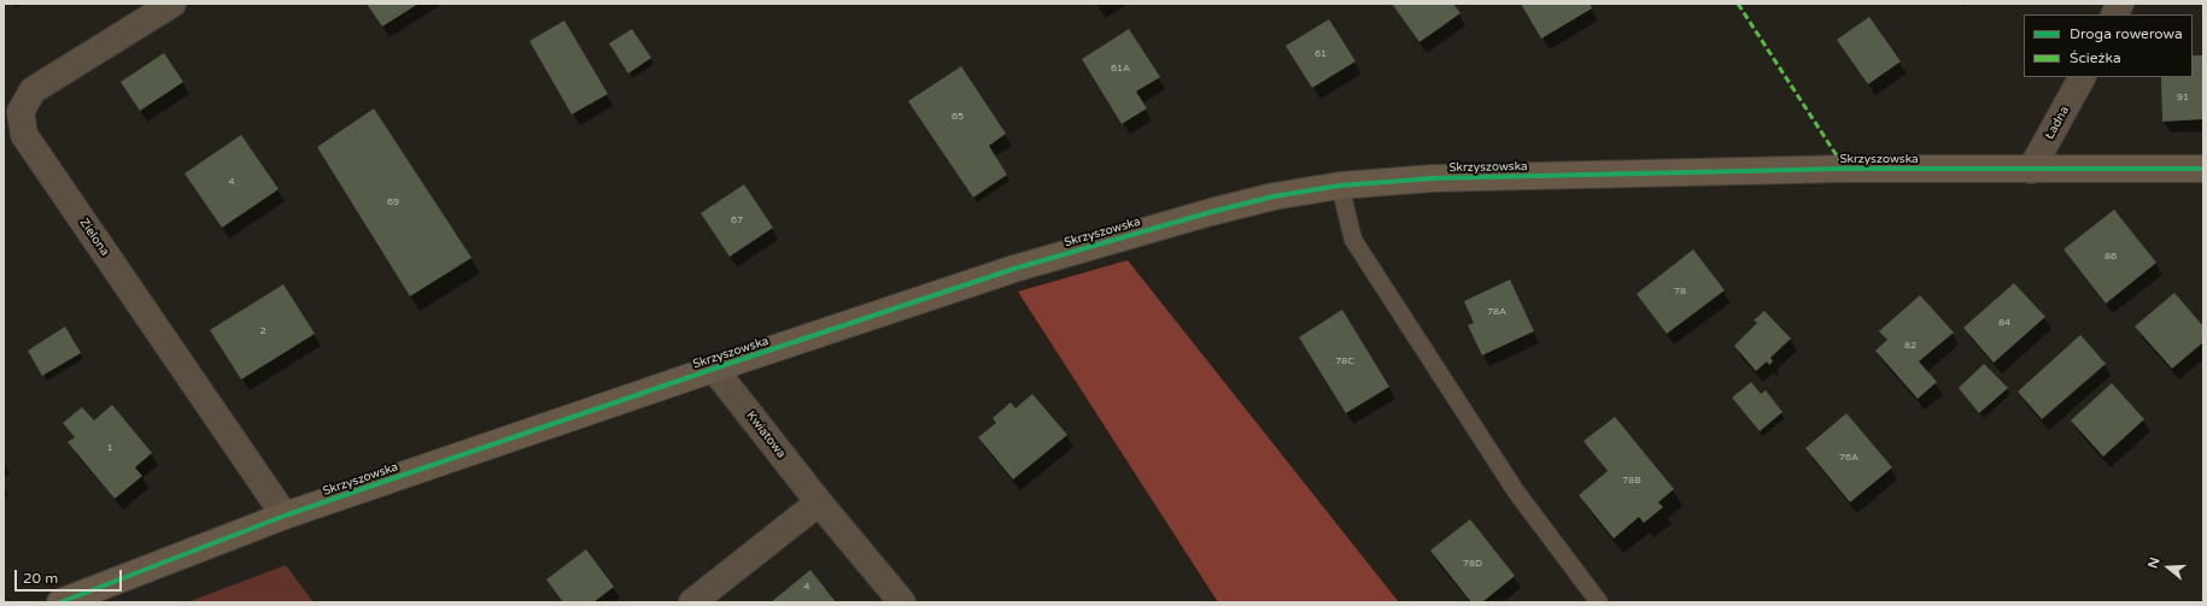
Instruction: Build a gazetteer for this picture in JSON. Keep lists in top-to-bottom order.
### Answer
{
  "streets": {
    "street": [
      "Ładna",
      "Skrzyszowska",
      "Zielona",
      "Kwiatowa"
    ]
  },
  "crossings": [
    ["Ładna", "Skrzyszowska"],
    ["Skrzyszowska", "Zielona"],
    ["Skrzyszowska", "Kwiatowa"]
  ],
  "house_numbers": [
    "61",
    "61A",
    "91",
    "65",
    "4",
    "69",
    "67",
    "86",
    "78",
    "78A",
    "84",
    "2",
    "82",
    "78C",
    "1",
    "76A",
    "78B",
    "78D",
    "4"
  ],
  "legend": ["Droga rowerowa", "Ścieżka"],
  "scale_bar": "20 m",
  "north": "left"
}
